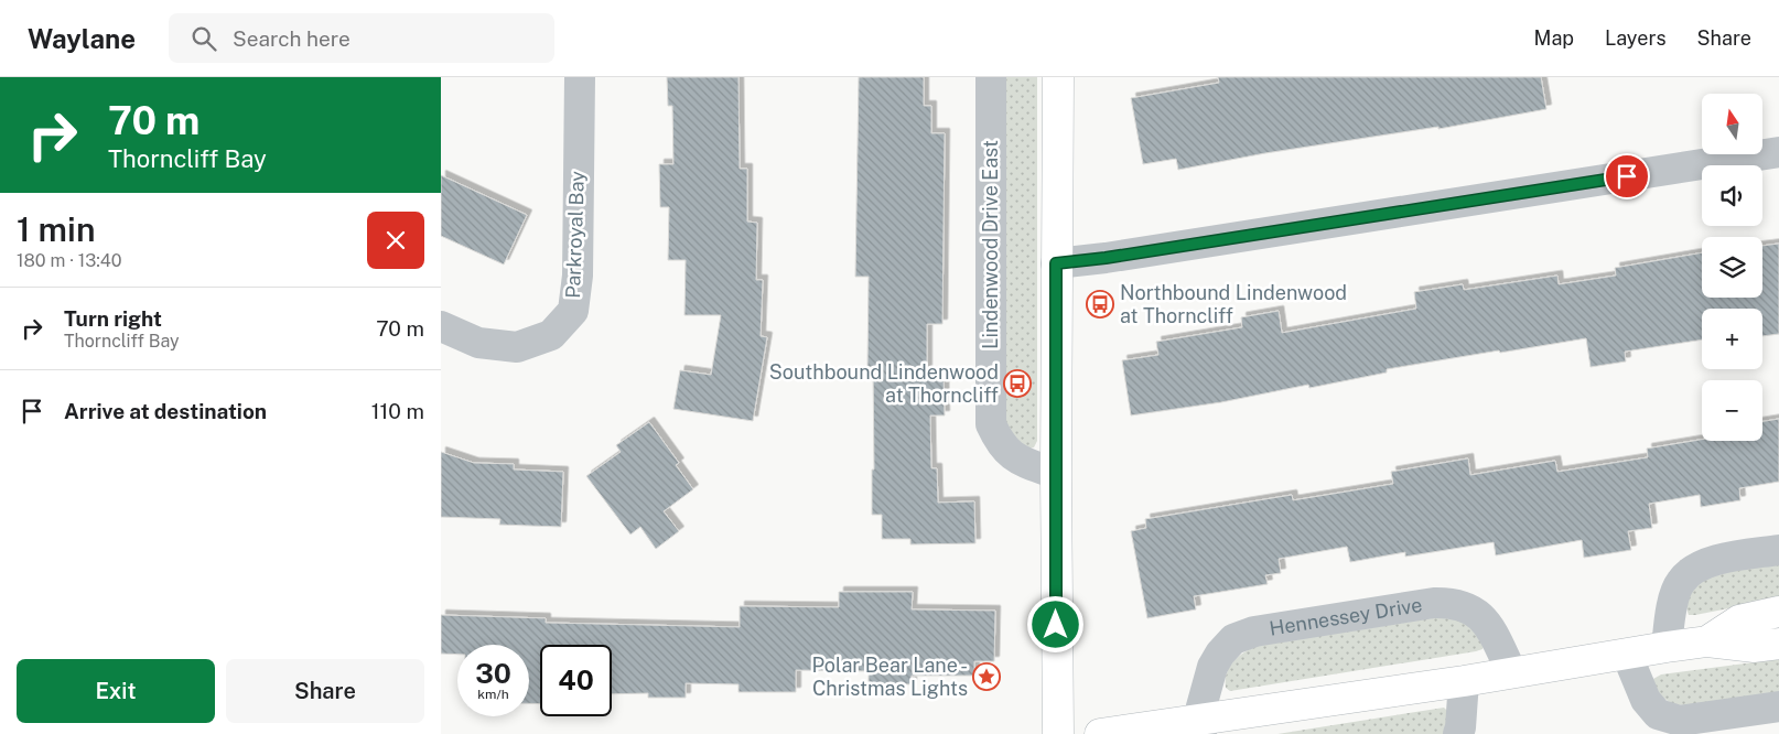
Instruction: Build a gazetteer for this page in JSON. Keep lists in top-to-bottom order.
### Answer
{
  "streets": {
    "street": ["Parkroyal Bay", "Lindenwood Drive East", "Hennessey Drive"]
  },
  "places": {
    "bus stop": ["Northbound Lindenwood at Thorncliff", "Southbound Lindenwood at Thorncliff"],
    "place": ["Polar Bear Lane - Christmas Lights"]
  },
  "north": "top",
  "page": {
    "header": "Waylane",
    "search": "Search here",
    "nav": ["Map", "Layers", "Share"],
    "turn": ["70 m", "Thorncliff Bay"],
    "map_buttons": ["+", "−"],
    "heading": ["1 min", "180 m · 13:40"],
    "list": [
      {
        "name": "Turn right",
        "note": "Thorncliff Bay",
        "value": "70 m"
      },
      {
        "name": "Arrive at destination",
        "value": "110 m"
      }
    ],
    "speed": "30 km/h",
    "limit": "40",
    "buttons": ["Exit", "Share"]
  }
}
